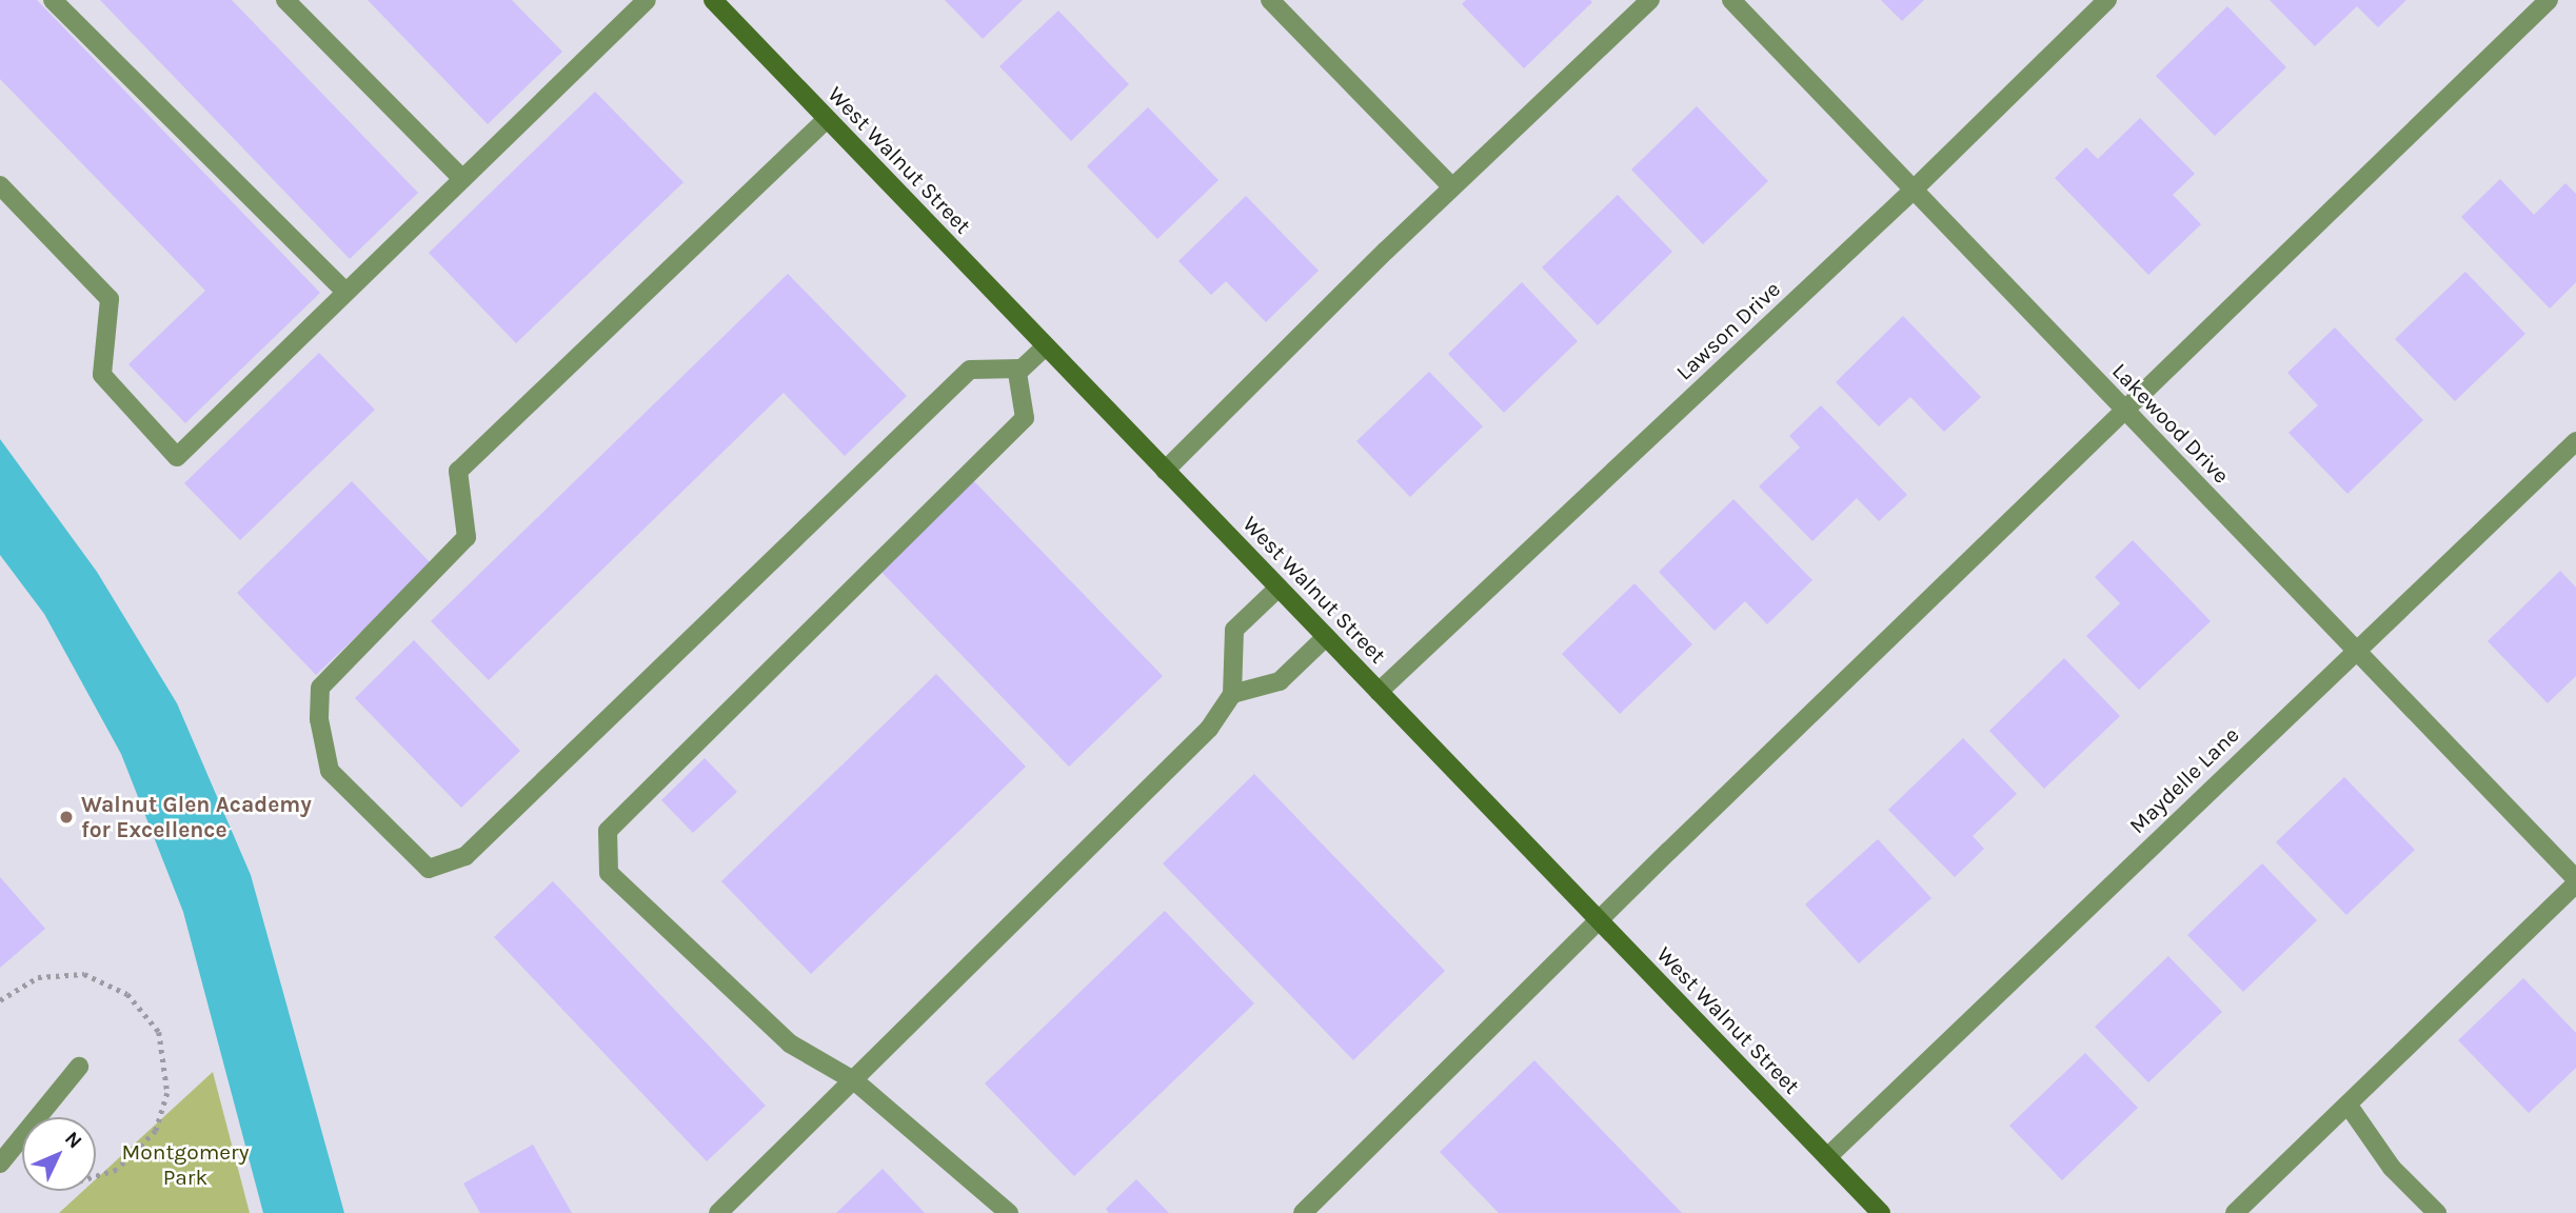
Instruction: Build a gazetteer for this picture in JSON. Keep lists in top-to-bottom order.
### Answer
{
  "streets": {
    "main road": ["West Walnut Street"],
    "street": ["Lawson Drive", "Lakewood Drive", "Maydelle Lane"]
  },
  "crossings": [
    ["West Walnut Street", "Lawson Drive"],
    ["West Walnut Street", "Maydelle Lane"],
    ["Lawson Drive", "Lakewood Drive"],
    ["Lakewood Drive", "Maydelle Lane"]
  ],
  "parks": ["Montgomery Park"],
  "places": ["Walnut Glen Academy for Excellence"],
  "north": "top right"
}
